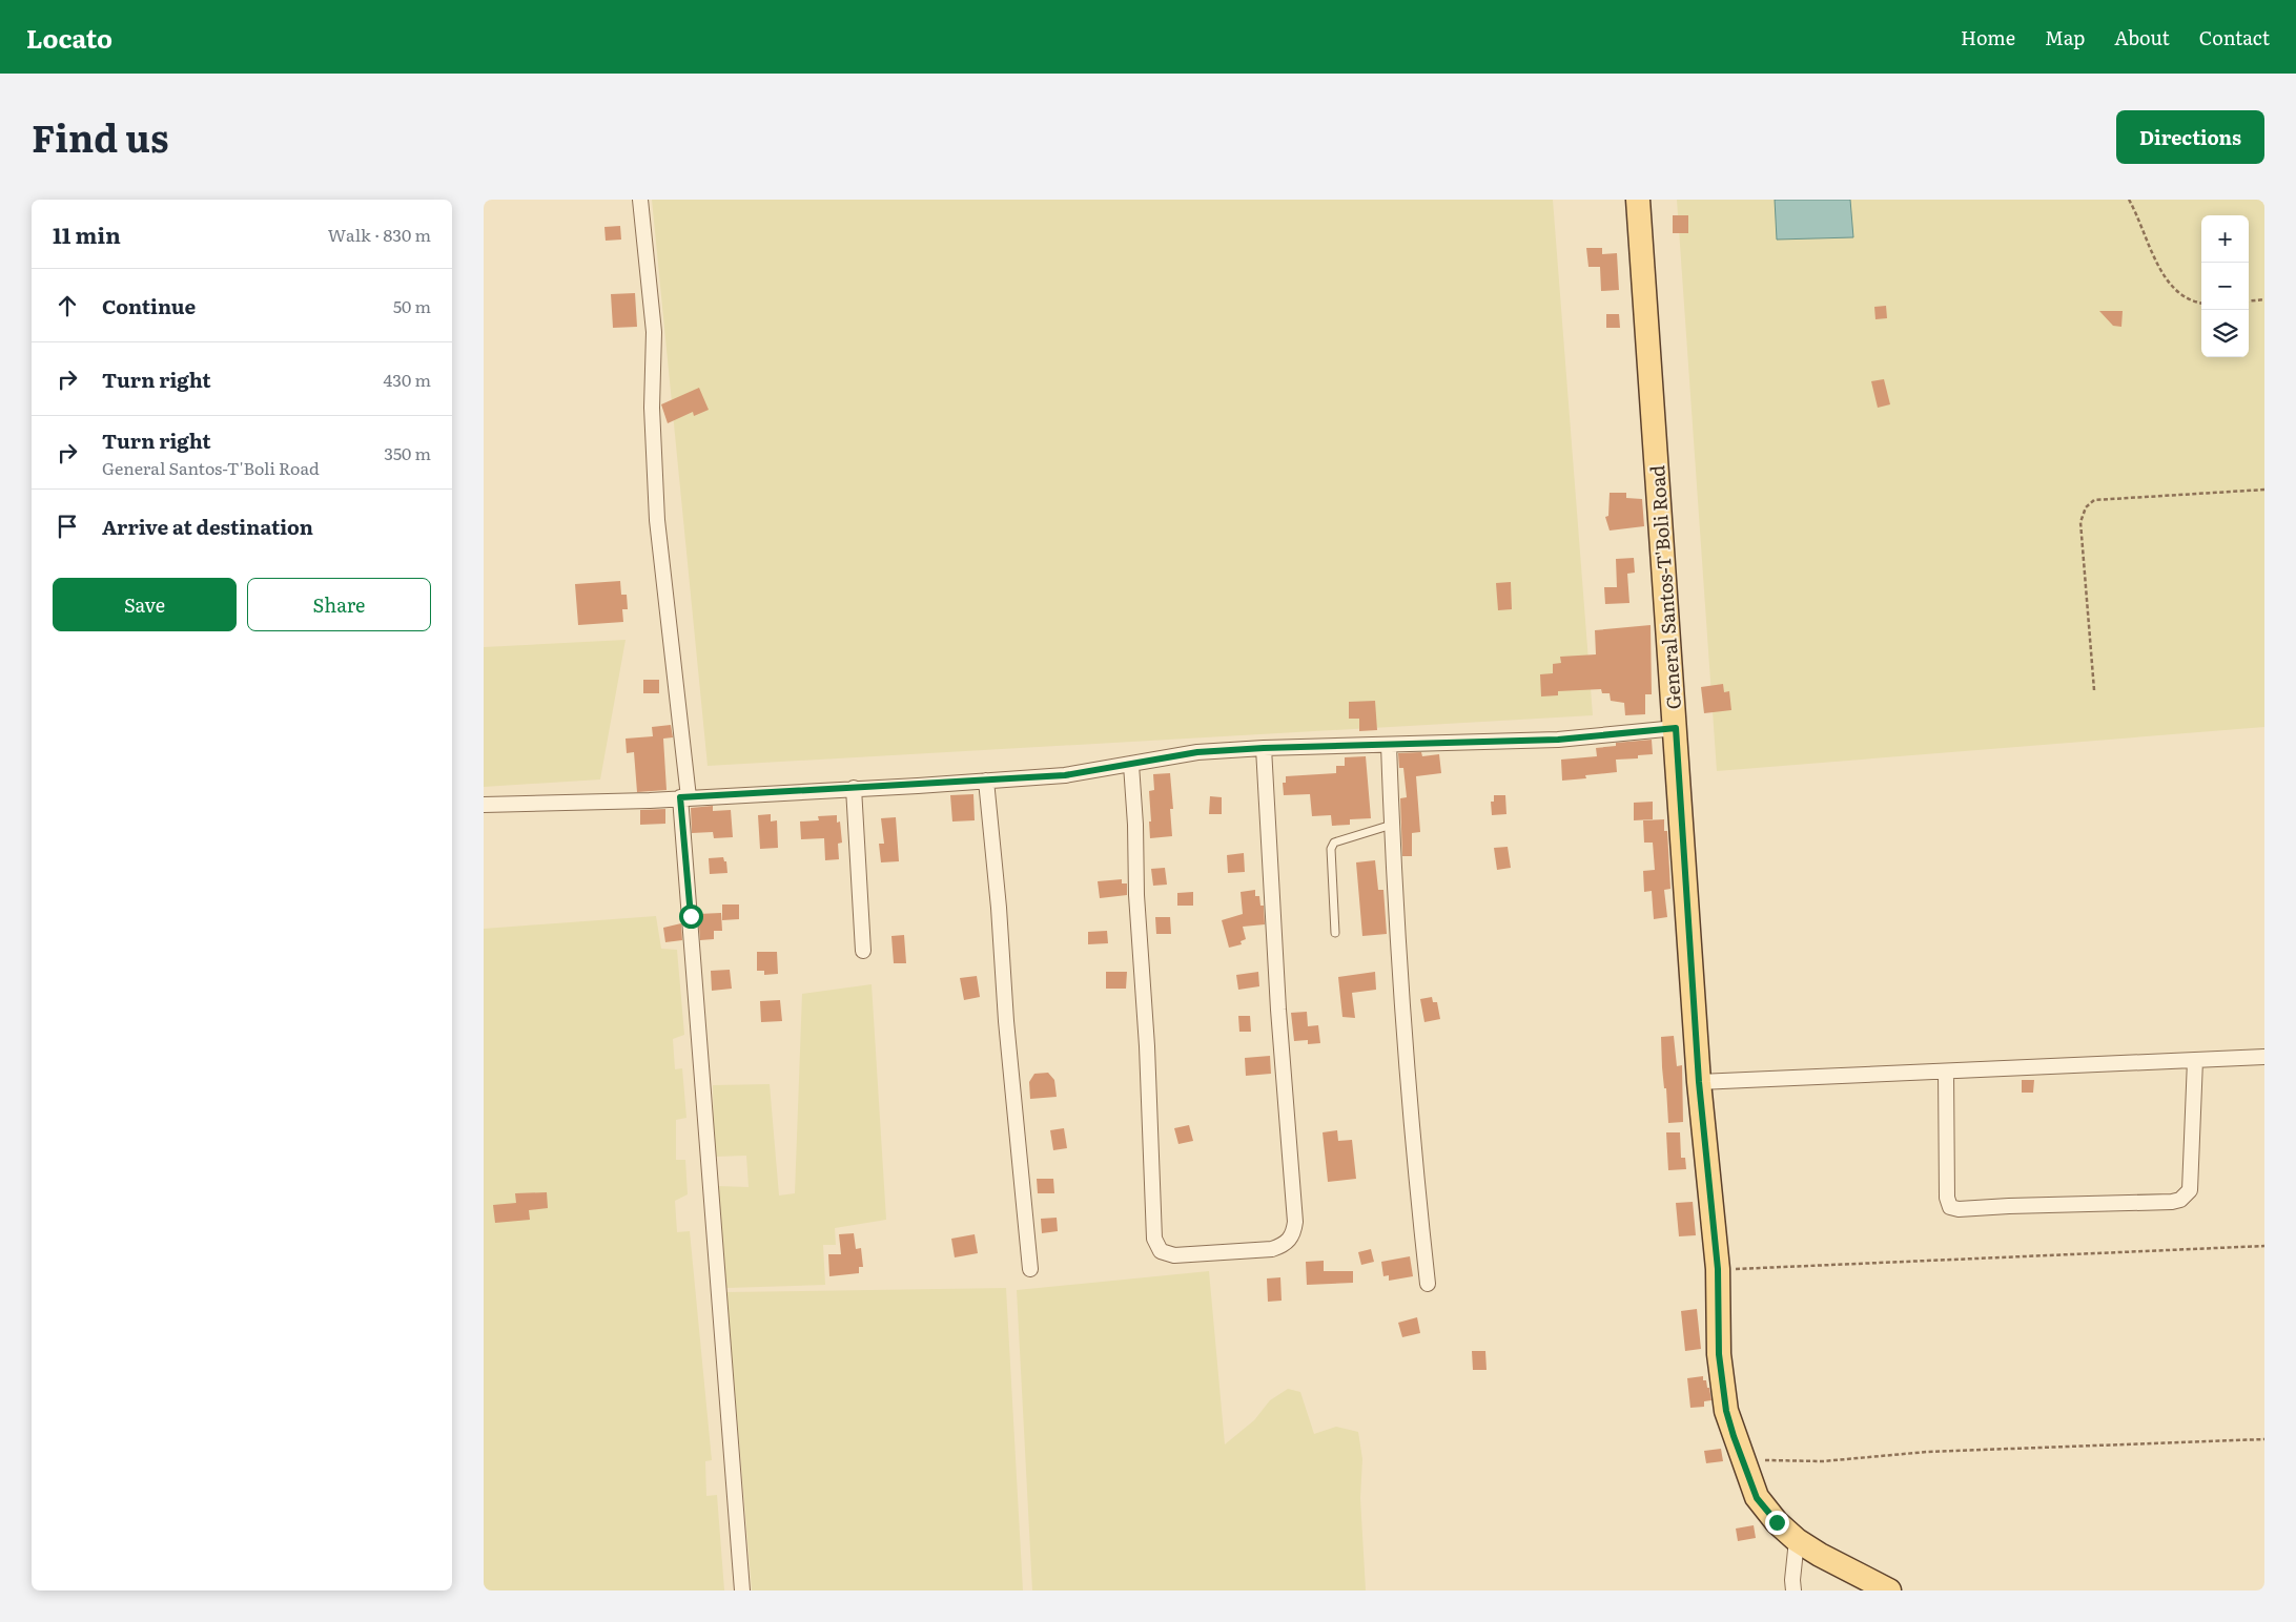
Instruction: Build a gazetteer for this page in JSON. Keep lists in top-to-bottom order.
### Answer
{
  "streets": {
    "main road": ["General Santos-T'Boli Road"]
  },
  "page": {
    "header": "Locato",
    "nav": [
      "Home",
      "Map",
      "About",
      "Contact"
    ],
    "title": "Find us",
    "buttons": [
      "Directions",
      ["Save", "Share"]
    ],
    "heading": ["11 min", "Walk · 830 m"],
    "map_buttons": ["+", "−"],
    "list": [
      ["Continue", "50 m"],
      ["Turn right", "430 m"],
      ["Turn right", "General Santos-T'Boli Road", "350 m"],
      "Arrive at destination"
    ]
  }
}
